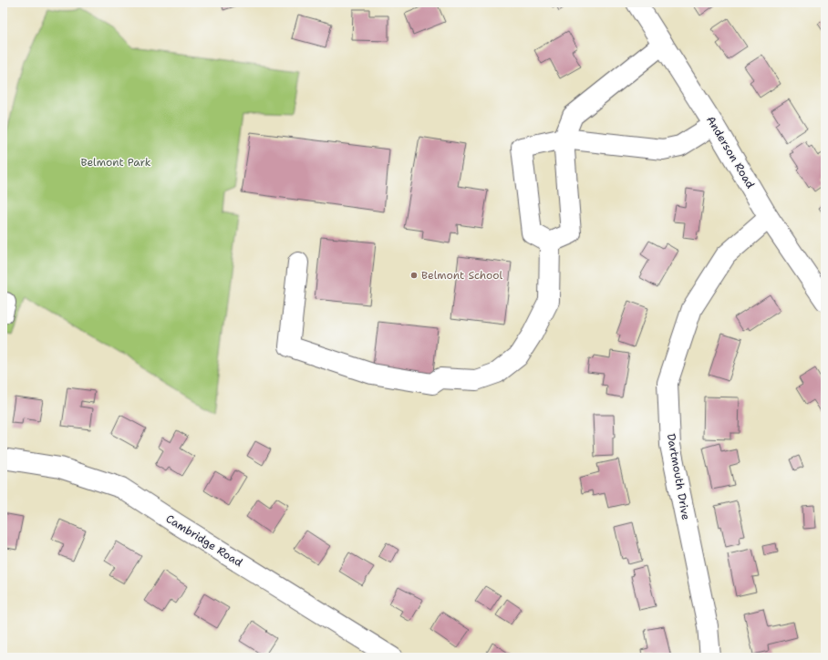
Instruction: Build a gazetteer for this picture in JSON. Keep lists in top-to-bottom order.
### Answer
{
  "streets": {
    "street": ["Anderson Road", "Dartmouth Drive", "Cambridge Road"]
  },
  "crossings": [
    ["Anderson Road", "Dartmouth Drive"]
  ],
  "parks": ["Belmont Park"],
  "places": ["Belmont School"]
}
